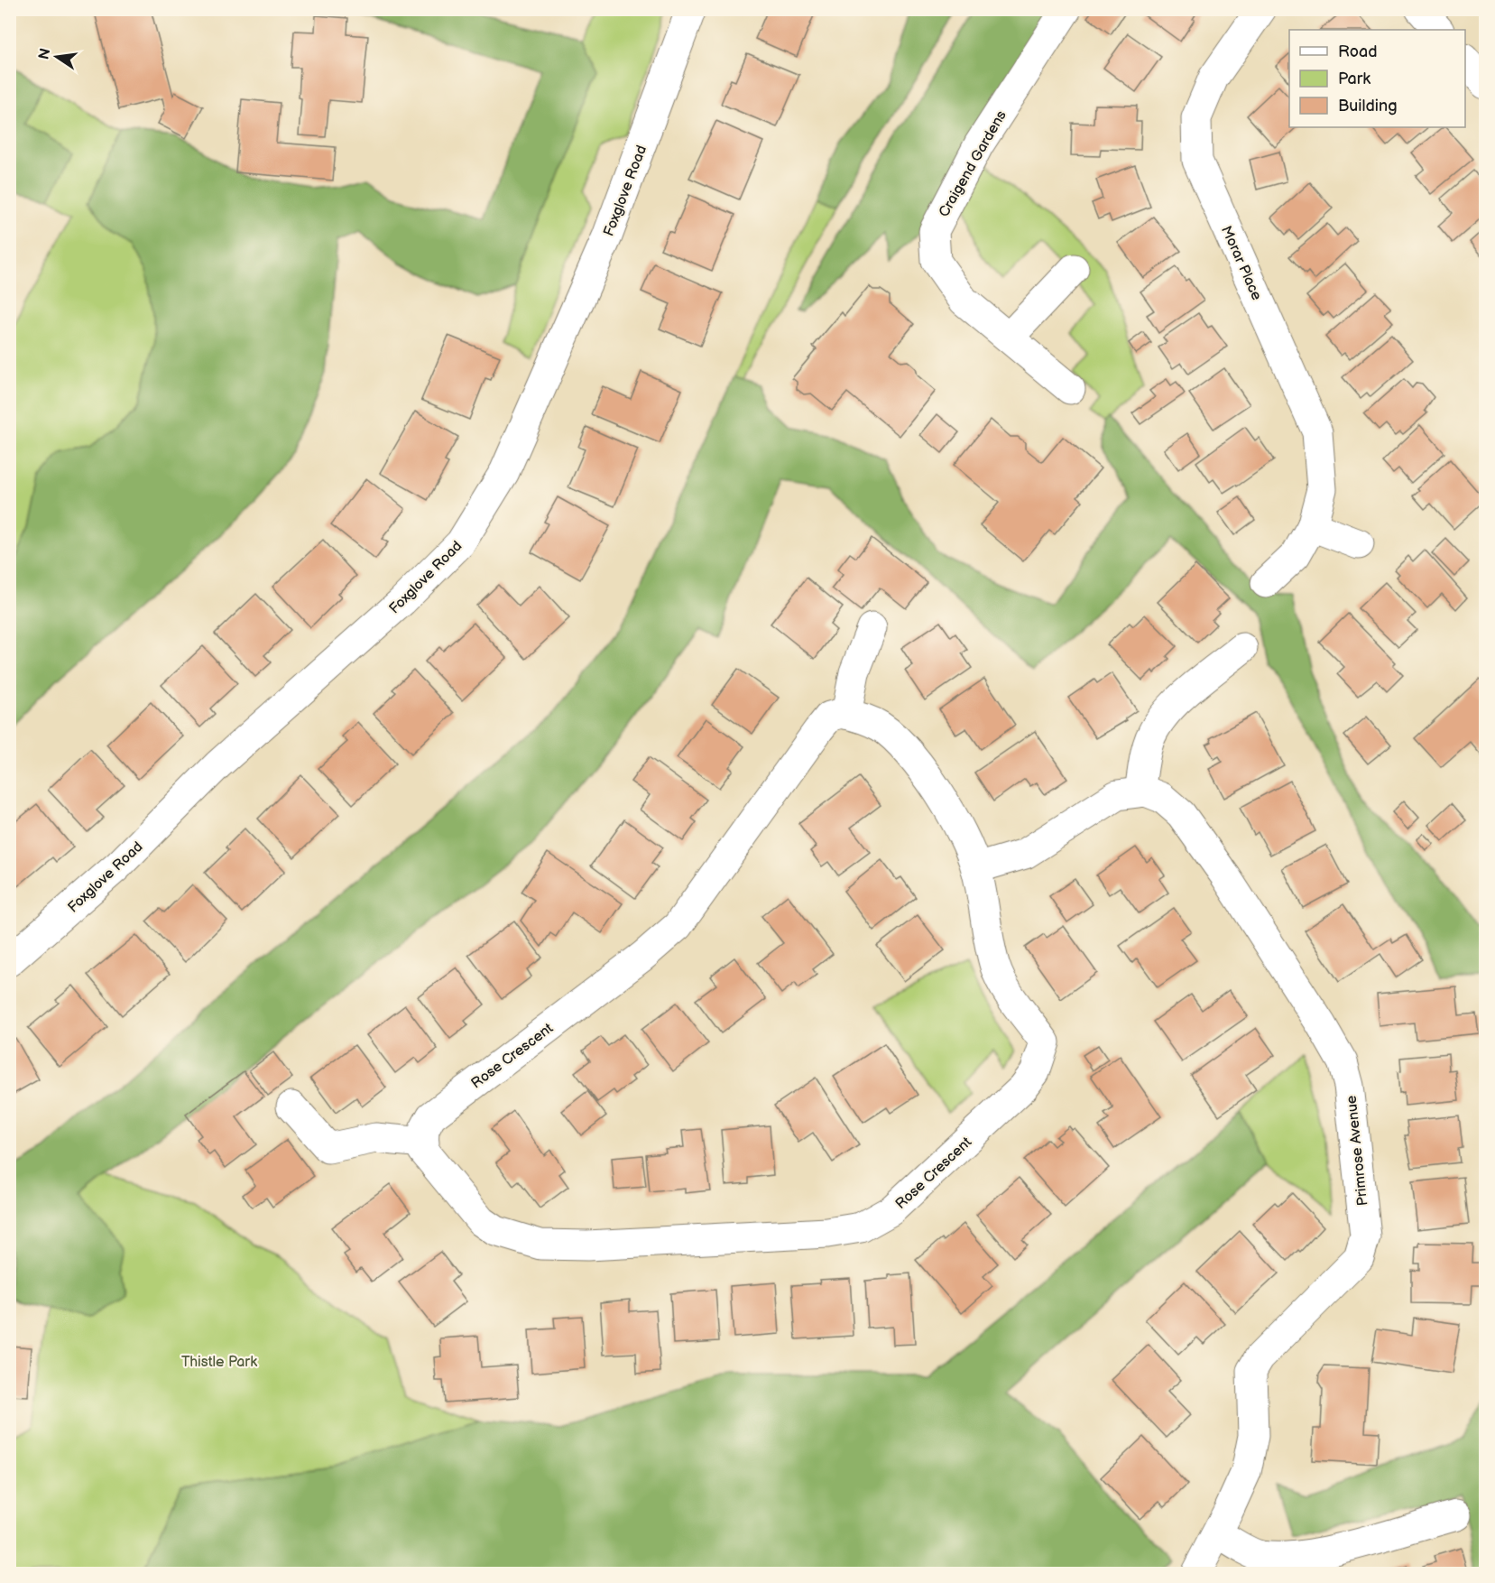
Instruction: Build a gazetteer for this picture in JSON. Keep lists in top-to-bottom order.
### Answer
{
  "streets": {
    "street": [
      "Craigend Gardens",
      "Foxglove Road",
      "Morar Place",
      "Rose Crescent",
      "Primrose Avenue"
    ]
  },
  "crossings": [
    ["Rose Crescent", "Primrose Avenue"]
  ],
  "parks": ["Thistle Park"],
  "legend": ["Road", "Park", "Building"],
  "north": "left"
}
